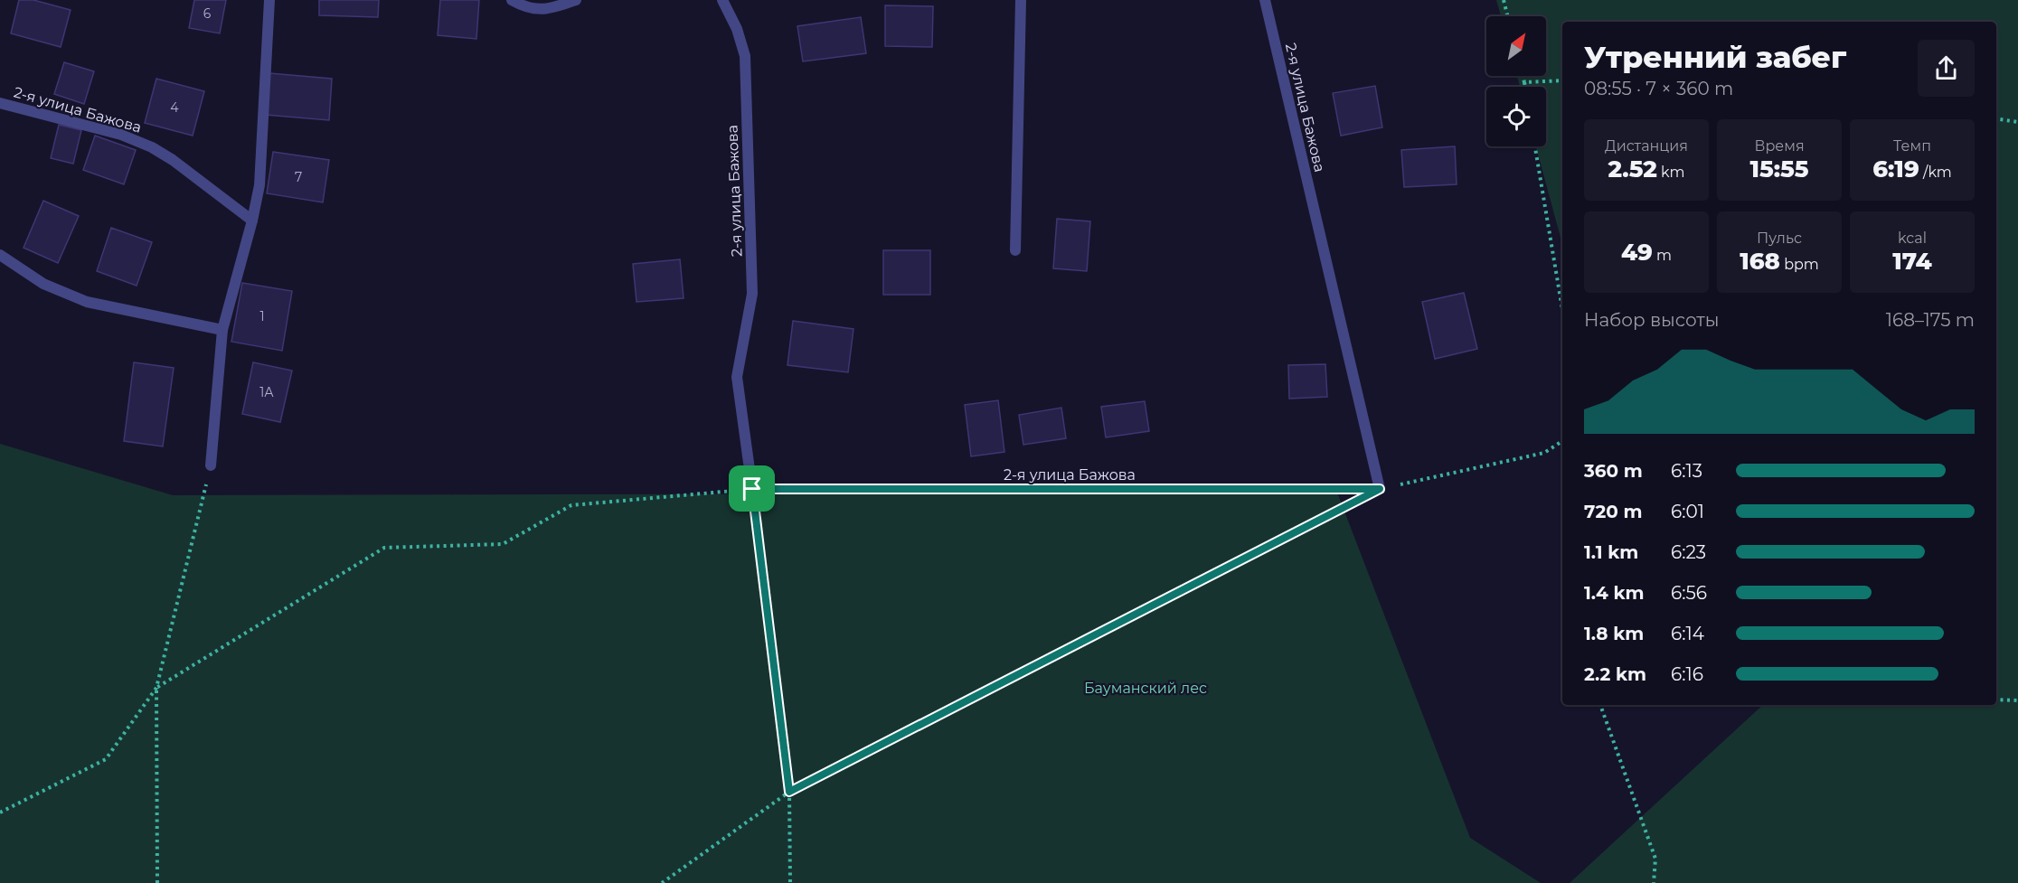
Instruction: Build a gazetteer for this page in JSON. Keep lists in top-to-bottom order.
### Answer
{
  "streets": {
    "street": ["2-я улица Бажова"]
  },
  "parks": ["Бауманский лес"],
  "house_numbers": [
    "6",
    "4",
    "7",
    "1",
    "1А"
  ],
  "north": "top right",
  "page": {
    "heading": ["Утренний забег", "08:55 · 7 × 360 m"],
    "stats": [
      ["Дистанция", "2.52 km"],
      ["Время", "15:55"],
      ["Темп", "6:19 /km"],
      ["49 m"],
      ["Пульс", "168 bpm"],
      ["kcal", "174"]
    ],
    "chart": ["Набор высоты", "168–175 m"],
    "list": [
      {
        "name": "360 m",
        "note": "6:13"
      },
      {
        "name": "720 m",
        "note": "6:01"
      },
      {
        "name": "1.1 km",
        "note": "6:23"
      },
      {
        "name": "1.4 km",
        "note": "6:56"
      },
      {
        "name": "1.8 km",
        "note": "6:14"
      },
      {
        "name": "2.2 km",
        "note": "6:16"
      }
    ]
  }
}
